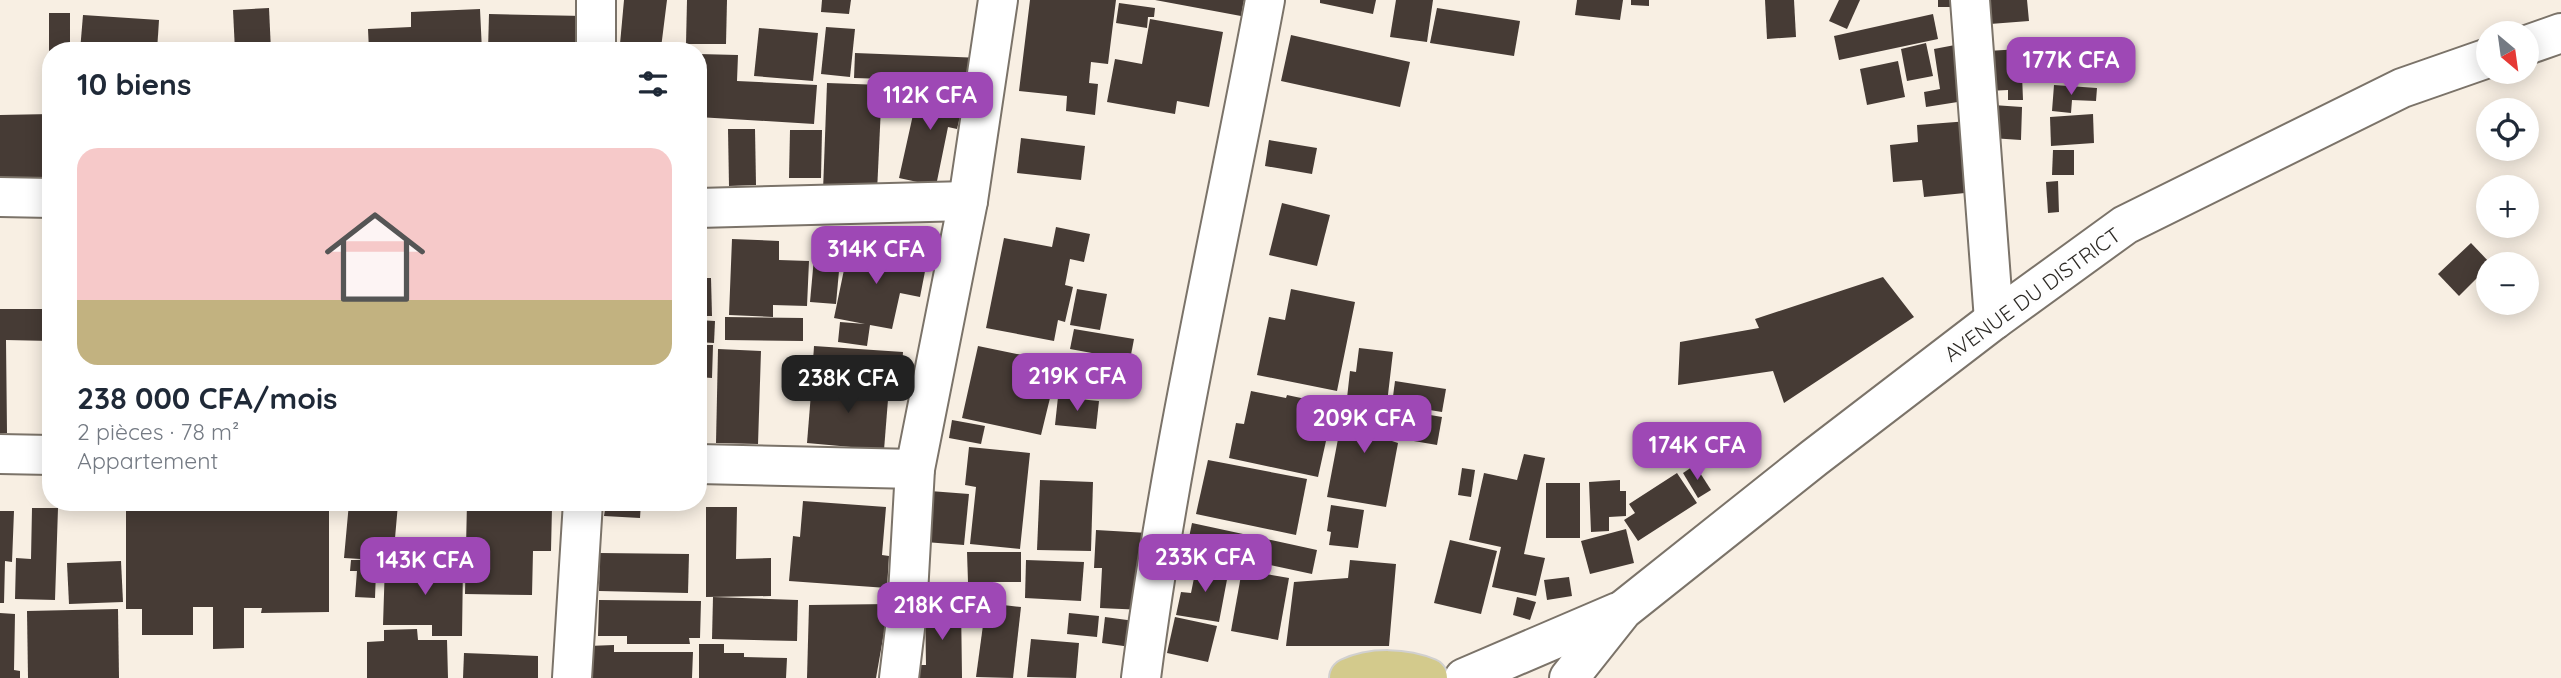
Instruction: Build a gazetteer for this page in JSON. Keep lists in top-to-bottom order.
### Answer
{
  "streets": {
    "street": ["AVENUE DU DISTRICT"]
  },
  "north": "bottom right",
  "page": {
    "map_buttons": ["+", "−"],
    "price": [
      "177K CFA",
      "112K CFA",
      "314K CFA",
      "219K CFA",
      "238K CFA",
      "209K CFA",
      "174K CFA",
      "233K CFA",
      "143K CFA",
      "218K CFA"
    ],
    "heading": "10 biens",
    "list": [
      {
        "name": "238 000 CFA/mois",
        "note": "2 pièces · 78 m² · Appartement"
      }
    ]
  }
}
